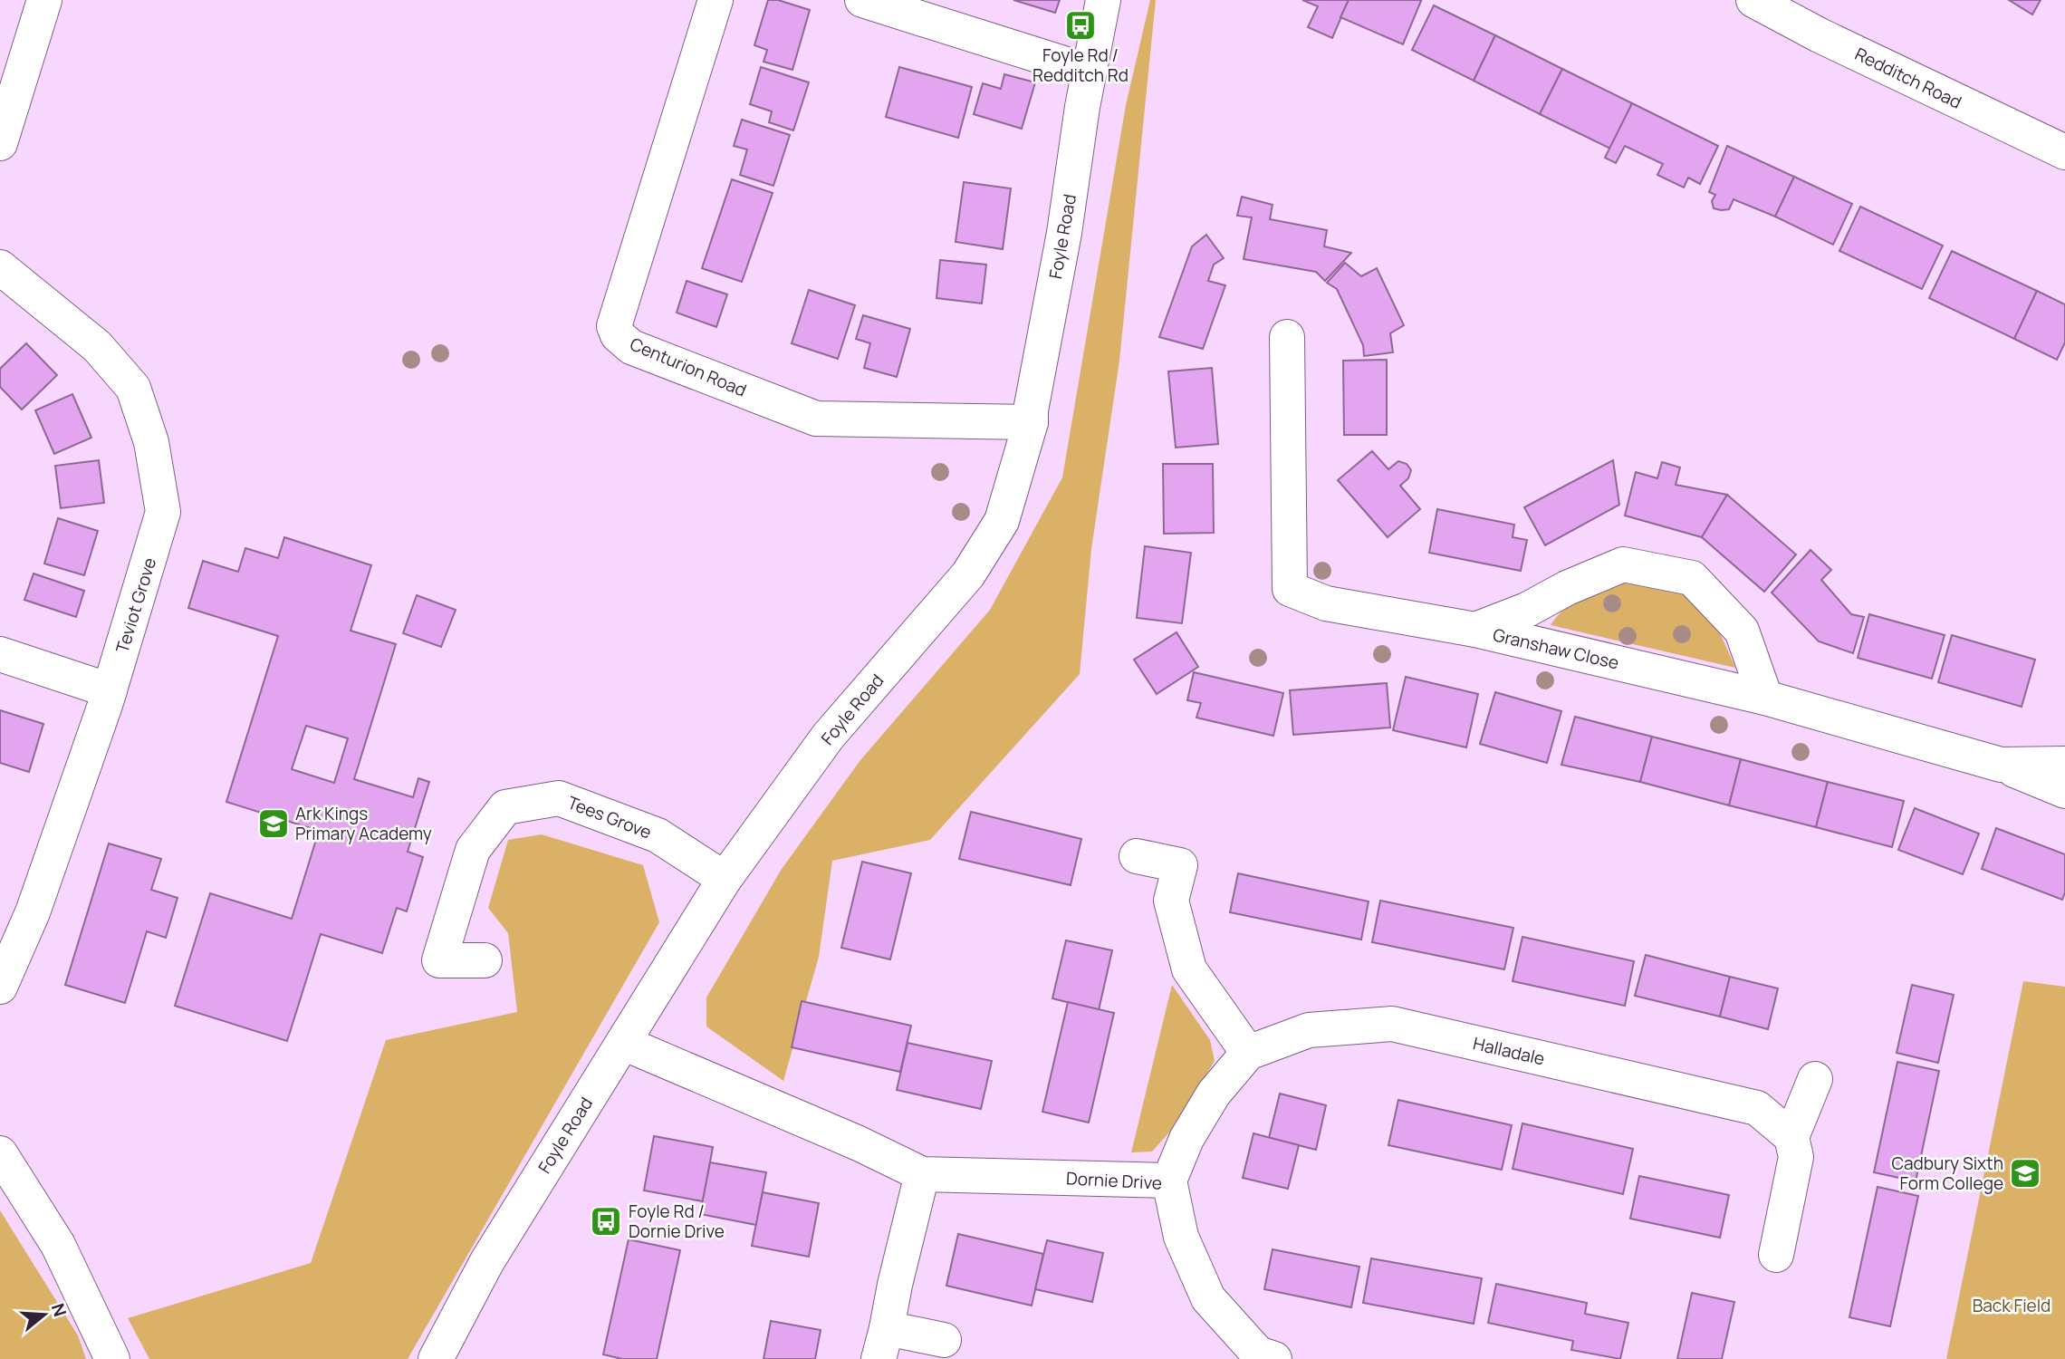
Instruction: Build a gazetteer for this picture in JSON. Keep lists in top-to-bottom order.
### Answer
{
  "streets": {
    "main road": [
      "Redditch Road",
      "Foyle Road",
      "Centurion Road",
      "Teviot Grove",
      "Granshaw Close",
      "Tees Grove",
      "Halladale",
      "Dornie Drive"
    ]
  },
  "crossings": [
    ["Foyle Road", "Centurion Road"],
    ["Foyle Road", "Tees Grove"],
    ["Foyle Road", "Dornie Drive"],
    ["Halladale", "Dornie Drive"]
  ],
  "parks": ["Back Field"],
  "places": {
    "bus stop": ["Foyle Rd / Redditch Rd", "Foyle Rd / Dornie Drive"],
    "school or university": ["Ark Kings Primary Academy", "Cadbury Sixth Form College"]
  },
  "north": "right"
}
